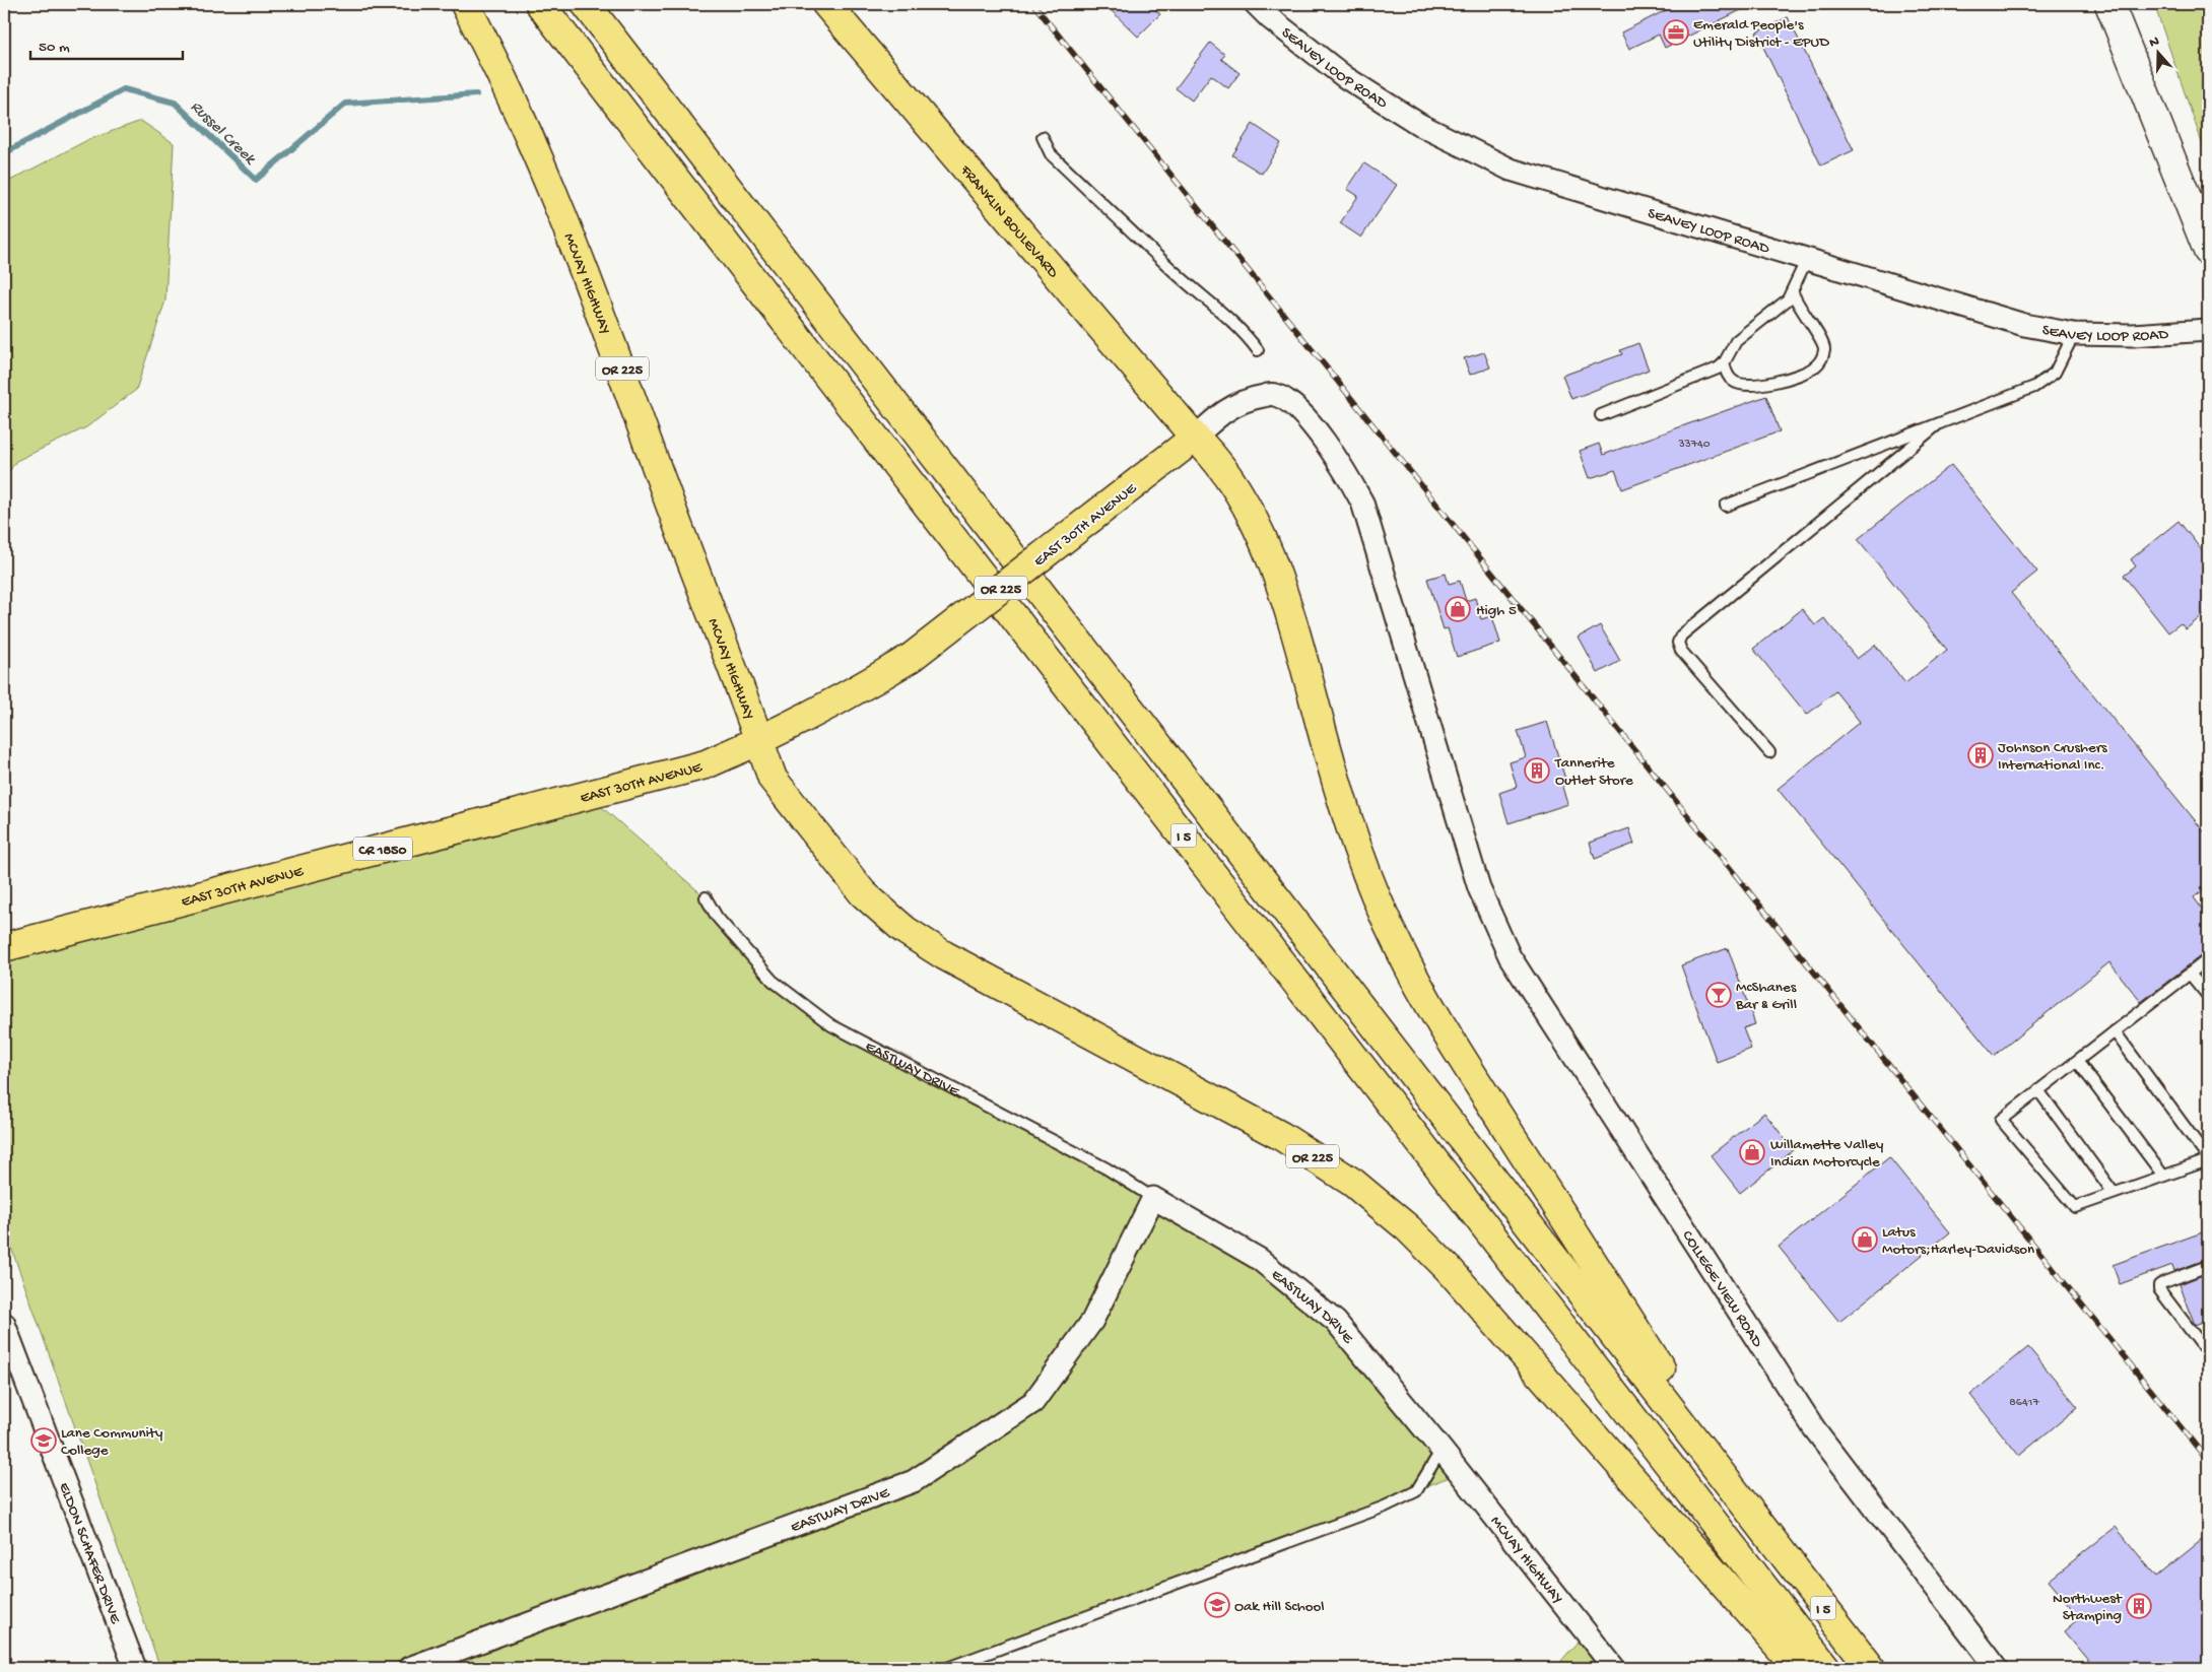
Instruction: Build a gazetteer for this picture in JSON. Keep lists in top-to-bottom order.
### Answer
{
  "streets": {
    "main road": [
      "FRANKLIN BOULEVARD",
      "MCVAY HIGHWAY",
      "OR 225",
      "EAST 30TH AVENUE",
      "I 5",
      "CR 1850"
    ],
    "street": [
      "SEAVEY LOOP ROAD",
      "EASTWAY DRIVE",
      "COLLEGE VIEW ROAD",
      "ELDON SCHAFER DRIVE"
    ]
  },
  "crossings": [
    ["FRANKLIN BOULEVARD", "EAST 30TH AVENUE"],
    ["FRANKLIN BOULEVARD", "I 5"],
    ["FRANKLIN BOULEVARD", "COLLEGE VIEW ROAD"],
    ["MCVAY HIGHWAY", "OR 225"],
    ["MCVAY HIGHWAY", "EAST 30TH AVENUE"],
    ["MCVAY HIGHWAY", "EASTWAY DRIVE"],
    ["OR 225", "EAST 30TH AVENUE"],
    ["EAST 30TH AVENUE", "COLLEGE VIEW ROAD"]
  ],
  "water": ["Russel Creek"],
  "places": {
    "office": ["Emerald People's Utility District - EPUD"],
    "shop": ["High 5", "Willamette Valley Indian Motorcycle", "Latus Motors;Harley-Davidson"],
    "building": ["Johnson Crushers International Inc.", "Tannerite Outlet Store", "Northwest Stamping"],
    "bar": ["McShanes Bar & Grill"],
    "school or university": ["Lane Community College", "Oak Hill School"]
  },
  "house_numbers": ["33740", "86417"],
  "scale_bar": "50 m",
  "north": "top"
}
